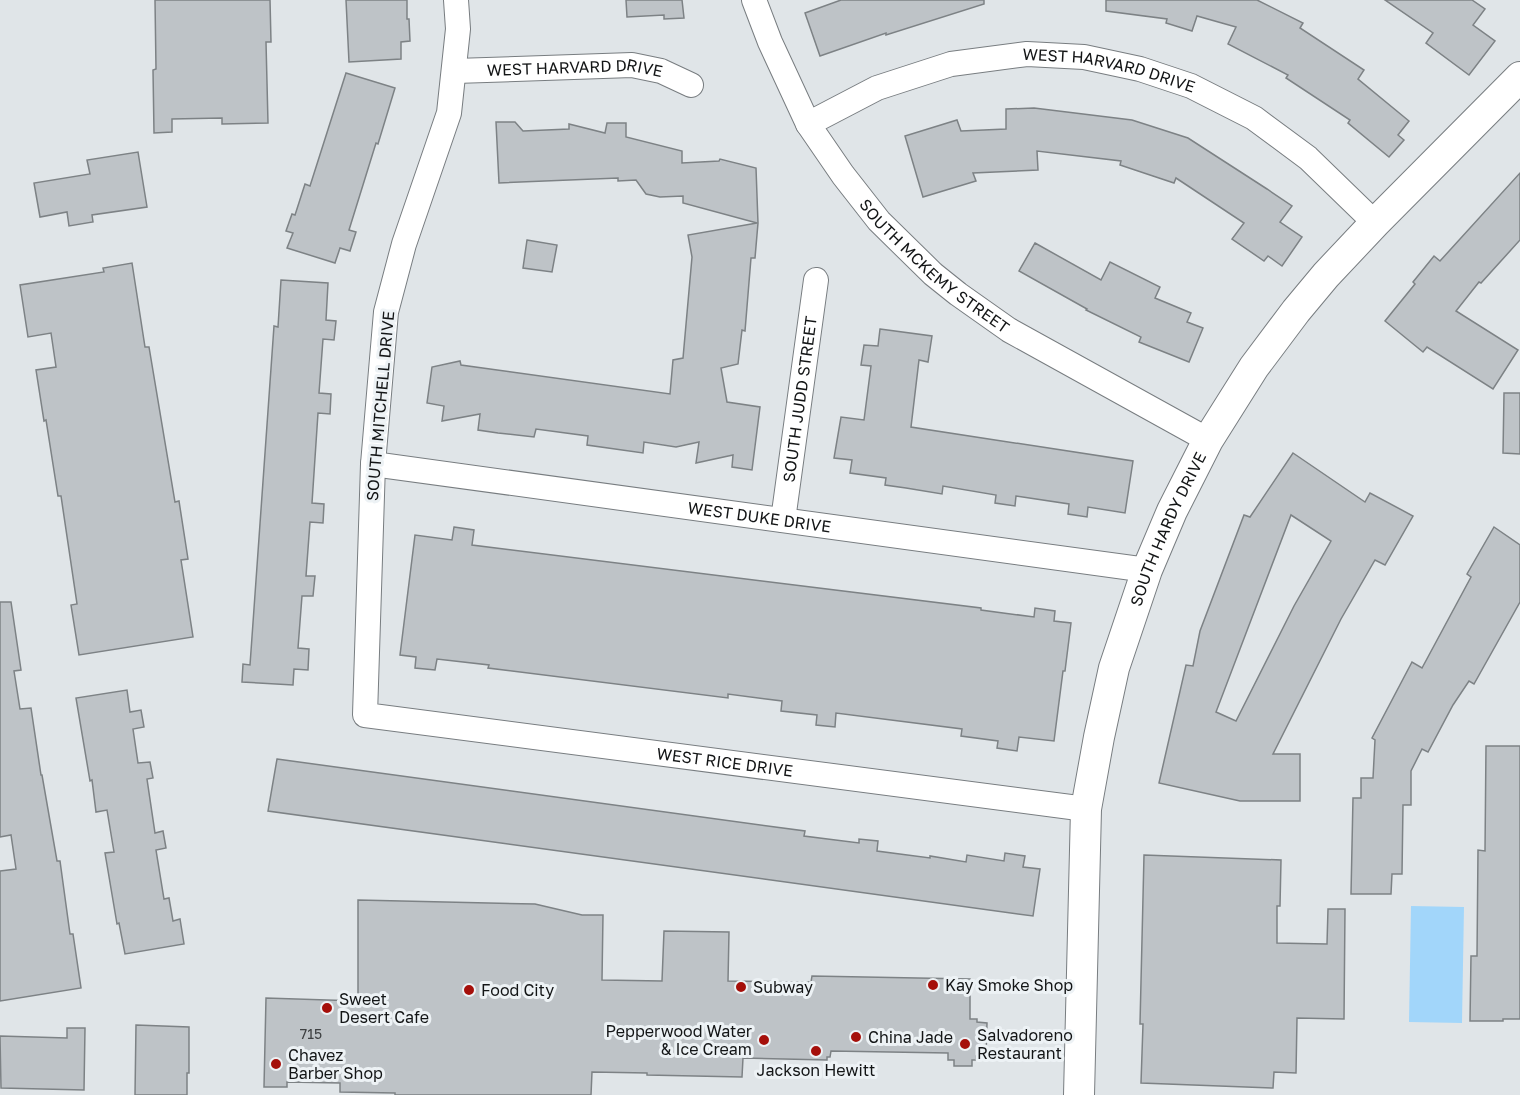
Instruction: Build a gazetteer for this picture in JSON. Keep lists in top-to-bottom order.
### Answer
{
  "streets": {
    "street": [
      "WEST HARVARD DRIVE",
      "SOUTH MCKEMY STREET",
      "SOUTH JUDD STREET",
      "SOUTH MITCHELL DRIVE",
      "WEST DUKE DRIVE",
      "SOUTH HARDY DRIVE",
      "WEST RICE DRIVE"
    ]
  },
  "crossings": [
    ["WEST HARVARD DRIVE", "SOUTH MCKEMY STREET"],
    ["WEST HARVARD DRIVE", "SOUTH MITCHELL DRIVE"],
    ["WEST HARVARD DRIVE", "SOUTH HARDY DRIVE"],
    ["SOUTH MCKEMY STREET", "SOUTH HARDY DRIVE"],
    ["SOUTH JUDD STREET", "WEST DUKE DRIVE"],
    ["SOUTH MITCHELL DRIVE", "WEST DUKE DRIVE"],
    ["SOUTH MITCHELL DRIVE", "WEST RICE DRIVE"],
    ["WEST DUKE DRIVE", "SOUTH HARDY DRIVE"],
    ["SOUTH HARDY DRIVE", "WEST RICE DRIVE"]
  ],
  "places": [
    "Kay Smoke Shop",
    "Subway",
    "Food City",
    "Sweet Desert Cafe",
    "China Jade",
    "Pepperwood Water & Ice Cream",
    "Salvadoreno Restaurant",
    "Jackson Hewitt",
    "Chavez Barber Shop"
  ],
  "house_numbers": ["715"]
}
